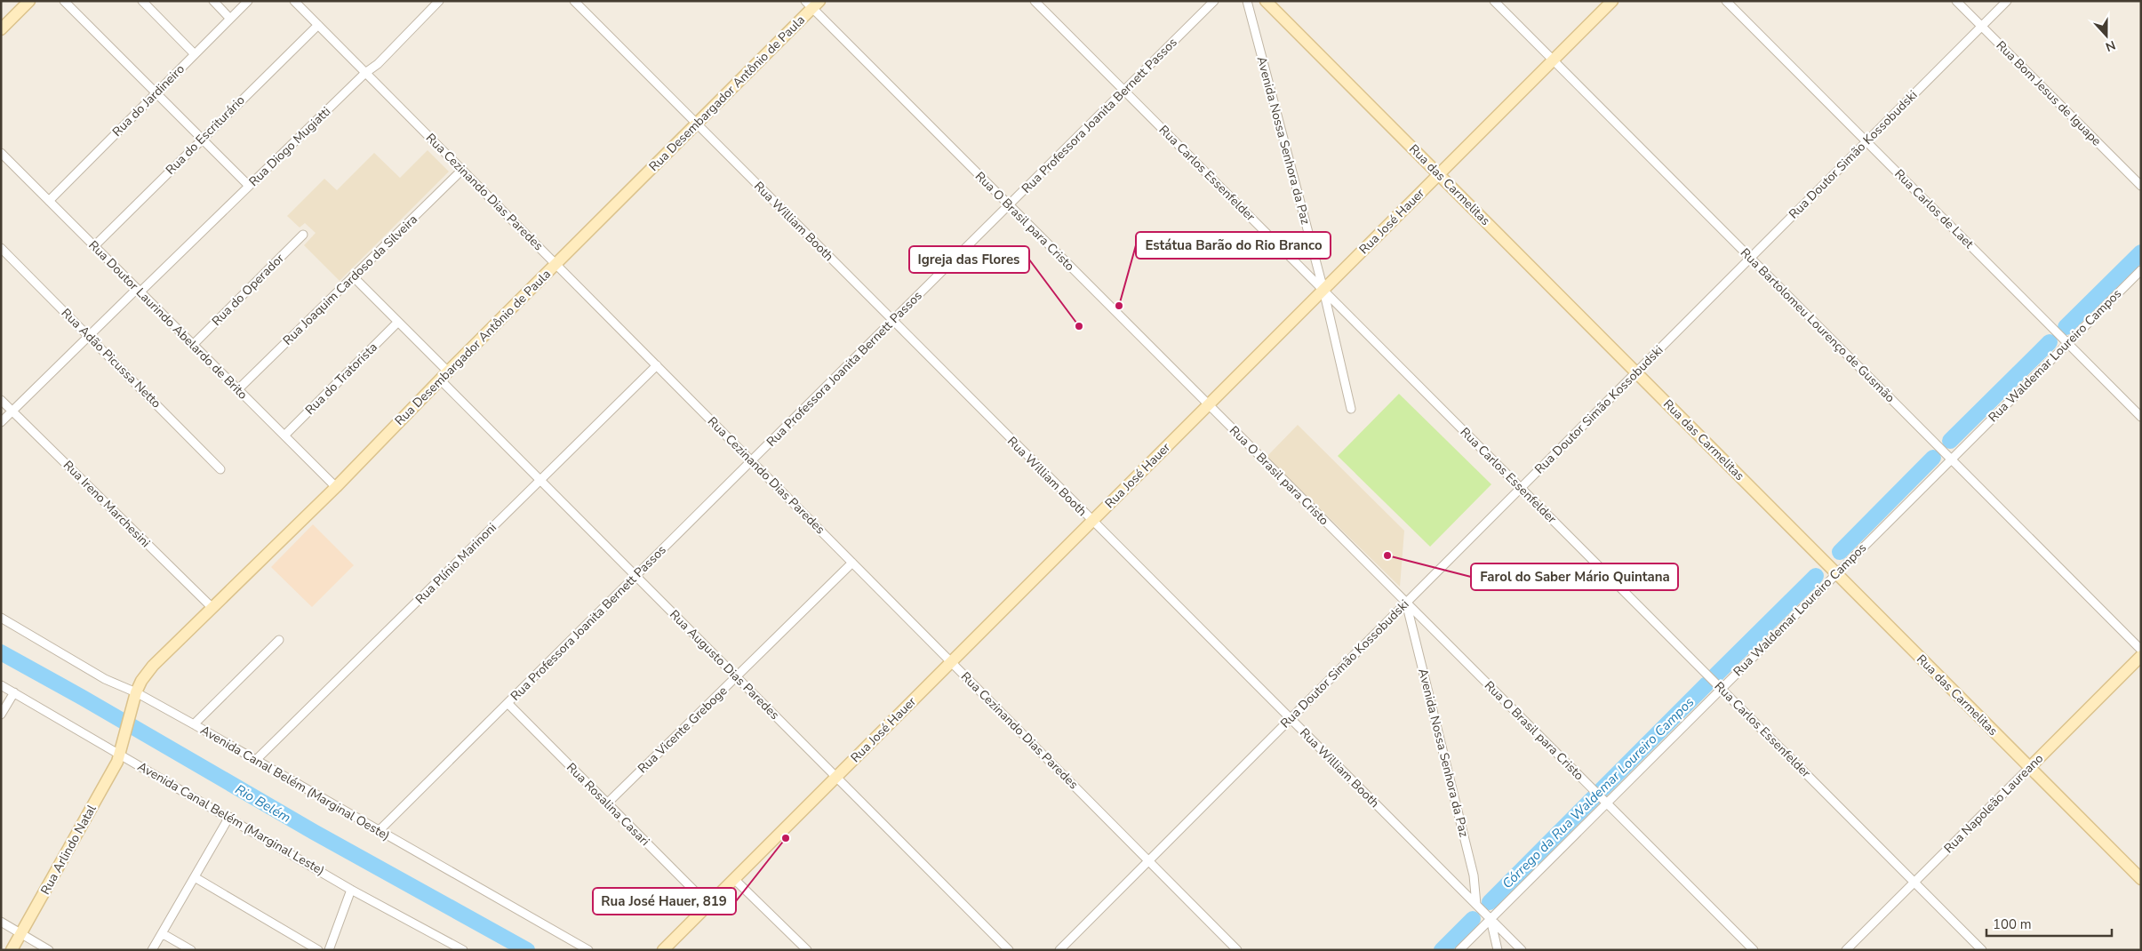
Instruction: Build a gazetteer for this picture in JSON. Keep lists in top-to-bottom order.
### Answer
{
  "streets": {
    "main road": [
      "Rua Desembargador Antônio de Paula",
      "Rua das Carmelitas",
      "Rua José Hauer",
      "Rua Napoleão Laureano",
      "Rua Arlindo Natal"
    ],
    "street": [
      "Rua Bom Jesus de Iguape",
      "Rua do Jardineiro",
      "Rua Professora Joanita Bernett Passos",
      "Rua do Escriturário",
      "Avenida Nossa Senhora da Paz",
      "Rua Diogo Mugiatti",
      "Rua Doutor Simão Kossobudski",
      "Rua Carlos Essenfelder",
      "Rua Cezinando Dias Paredes",
      "Rua Carlos de Laet",
      "Rua William Booth",
      "Rua O Brasil para Cristo",
      "Rua Joaquim Cardoso da Silveira",
      "Rua do Operador",
      "Rua Doutor Laurindo Abelardo de Brito",
      "Rua Bartolomeu Lourenço de Gusmão",
      "Rua Waldemar Loureiro Campos",
      "Rua Adão Picussa Netto",
      "Rua do Tratorista",
      "Rua Ireno Marchesini",
      "Rua Plínio Marinoni",
      "Rua Augusto Dias Paredes",
      "Rua Vicente Greboge",
      "Avenida Canal Belém (Marginal Oeste)",
      "Rua Rosalina Casari",
      "Avenida Canal Belém (Marginal Leste)"
    ]
  },
  "crossings": [
    ["Rua Desembargador Antônio de Paula", "Rua Cezinando Dias Paredes"],
    ["Rua Desembargador Antônio de Paula", "Rua William Booth"],
    ["Rua Desembargador Antônio de Paula", "Rua O Brasil para Cristo"],
    ["Rua Desembargador Antônio de Paula", "Rua Doutor Laurindo Abelardo de Brito"],
    ["Rua Desembargador Antônio de Paula", "Rua Ireno Marchesini"],
    ["Rua Desembargador Antônio de Paula", "Rua Augusto Dias Paredes"],
    ["Rua Desembargador Antônio de Paula", "Avenida Canal Belém (Marginal Oeste)"],
    ["Rua Desembargador Antônio de Paula", "Rua Arlindo Natal"],
    ["Rua Bom Jesus de Iguape", "Rua Doutor Simão Kossobudski"],
    ["Rua do Jardineiro", "Rua Doutor Laurindo Abelardo de Brito"],
    ["Rua Professora Joanita Bernett Passos", "Rua Carlos Essenfelder"],
    ["Rua Professora Joanita Bernett Passos", "Rua Cezinando Dias Paredes"],
    ["Rua Professora Joanita Bernett Passos", "Rua William Booth"],
    ["Rua Professora Joanita Bernett Passos", "Rua O Brasil para Cristo"],
    ["Rua Professora Joanita Bernett Passos", "Rua Augusto Dias Paredes"],
    ["Rua Professora Joanita Bernett Passos", "Avenida Canal Belém (Marginal Oeste)"],
    ["Rua Professora Joanita Bernett Passos", "Rua Rosalina Casari"],
    ["Rua do Escriturário", "Rua Cezinando Dias Paredes"],
    ["Rua do Escriturário", "Rua Doutor Laurindo Abelardo de Brito"],
    ["Avenida Nossa Senhora da Paz", "Rua Doutor Simão Kossobudski"],
    ["Avenida Nossa Senhora da Paz", "Rua Carlos Essenfelder"],
    ["Avenida Nossa Senhora da Paz", "Rua William Booth"],
    ["Avenida Nossa Senhora da Paz", "Rua O Brasil para Cristo"],
    ["Avenida Nossa Senhora da Paz", "Rua José Hauer"],
    ["Rua Diogo Mugiatti", "Rua Cezinando Dias Paredes"],
    ["Rua Diogo Mugiatti", "Rua Doutor Laurindo Abelardo de Brito"],
    ["Rua Diogo Mugiatti", "Rua Adão Picussa Netto"],
    ["Rua Diogo Mugiatti", "Rua Ireno Marchesini"],
    ["Rua Doutor Simão Kossobudski", "Rua Carlos Essenfelder"],
    ["Rua Doutor Simão Kossobudski", "Rua das Carmelitas"],
    ["Rua Doutor Simão Kossobudski", "Rua Cezinando Dias Paredes"],
    ["Rua Doutor Simão Kossobudski", "Rua Carlos de Laet"],
    ["Rua Doutor Simão Kossobudski", "Rua William Booth"],
    ["Rua Doutor Simão Kossobudski", "Rua O Brasil para Cristo"],
    ["Rua Doutor Simão Kossobudski", "Rua Bartolomeu Lourenço de Gusmão"],
    ["Rua Carlos Essenfelder", "Rua José Hauer"],
    ["Rua Carlos Essenfelder", "Rua Waldemar Loureiro Campos"],
    ["Rua Carlos Essenfelder", "Rua Napoleão Laureano"],
    ["Rua das Carmelitas", "Rua José Hauer"],
    ["Rua das Carmelitas", "Rua Waldemar Loureiro Campos"],
    ["Rua das Carmelitas", "Rua Napoleão Laureano"],
    ["Rua Cezinando Dias Paredes", "Rua José Hauer"],
    ["Rua Cezinando Dias Paredes", "Rua Joaquim Cardoso da Silveira"],
    ["Rua Cezinando Dias Paredes", "Rua Plínio Marinoni"],
    ["Rua Cezinando Dias Paredes", "Rua Vicente Greboge"],
    ["Rua Carlos de Laet", "Rua Waldemar Loureiro Campos"],
    ["Rua William Booth", "Rua José Hauer"],
    ["Rua William Booth", "Rua Waldemar Loureiro Campos"],
    ["Rua O Brasil para Cristo", "Rua José Hauer"],
    ["Rua O Brasil para Cristo", "Rua Waldemar Loureiro Campos"],
    ["Rua José Hauer", "Rua Bartolomeu Lourenço de Gusmão"],
    ["Rua José Hauer", "Rua Augusto Dias Paredes"],
    ["Rua José Hauer", "Rua Rosalina Casari"],
    ["Rua Joaquim Cardoso da Silveira", "Rua Doutor Laurindo Abelardo de Brito"],
    ["Rua Joaquim Cardoso da Silveira", "Rua Augusto Dias Paredes"],
    ["Rua do Operador", "Rua Doutor Laurindo Abelardo de Brito"],
    ["Rua Doutor Laurindo Abelardo de Brito", "Rua do Tratorista"],
    ["Rua Bartolomeu Lourenço de Gusmão", "Rua Waldemar Loureiro Campos"],
    ["Rua do Tratorista", "Rua Augusto Dias Paredes"],
    ["Rua Plínio Marinoni", "Rua Augusto Dias Paredes"],
    ["Rua Plínio Marinoni", "Avenida Canal Belém (Marginal Oeste)"],
    ["Rua Augusto Dias Paredes", "Rua Vicente Greboge"],
    ["Rua Vicente Greboge", "Rua Rosalina Casari"],
    ["Avenida Canal Belém (Marginal Oeste)", "Rua Arlindo Natal"],
    ["Avenida Canal Belém (Marginal Leste)", "Rua Arlindo Natal"]
  ],
  "water": ["Córrego da Rua Waldemar Loureiro Campos", "Rio Belém"],
  "places": [
    "Estátua Barão do Rio Branco",
    "Igreja das Flores",
    "Farol do Saber Mário Quintana",
    "Rua José Hauer, 819"
  ],
  "scale_bar": "100 m",
  "north": "bottom"
}
